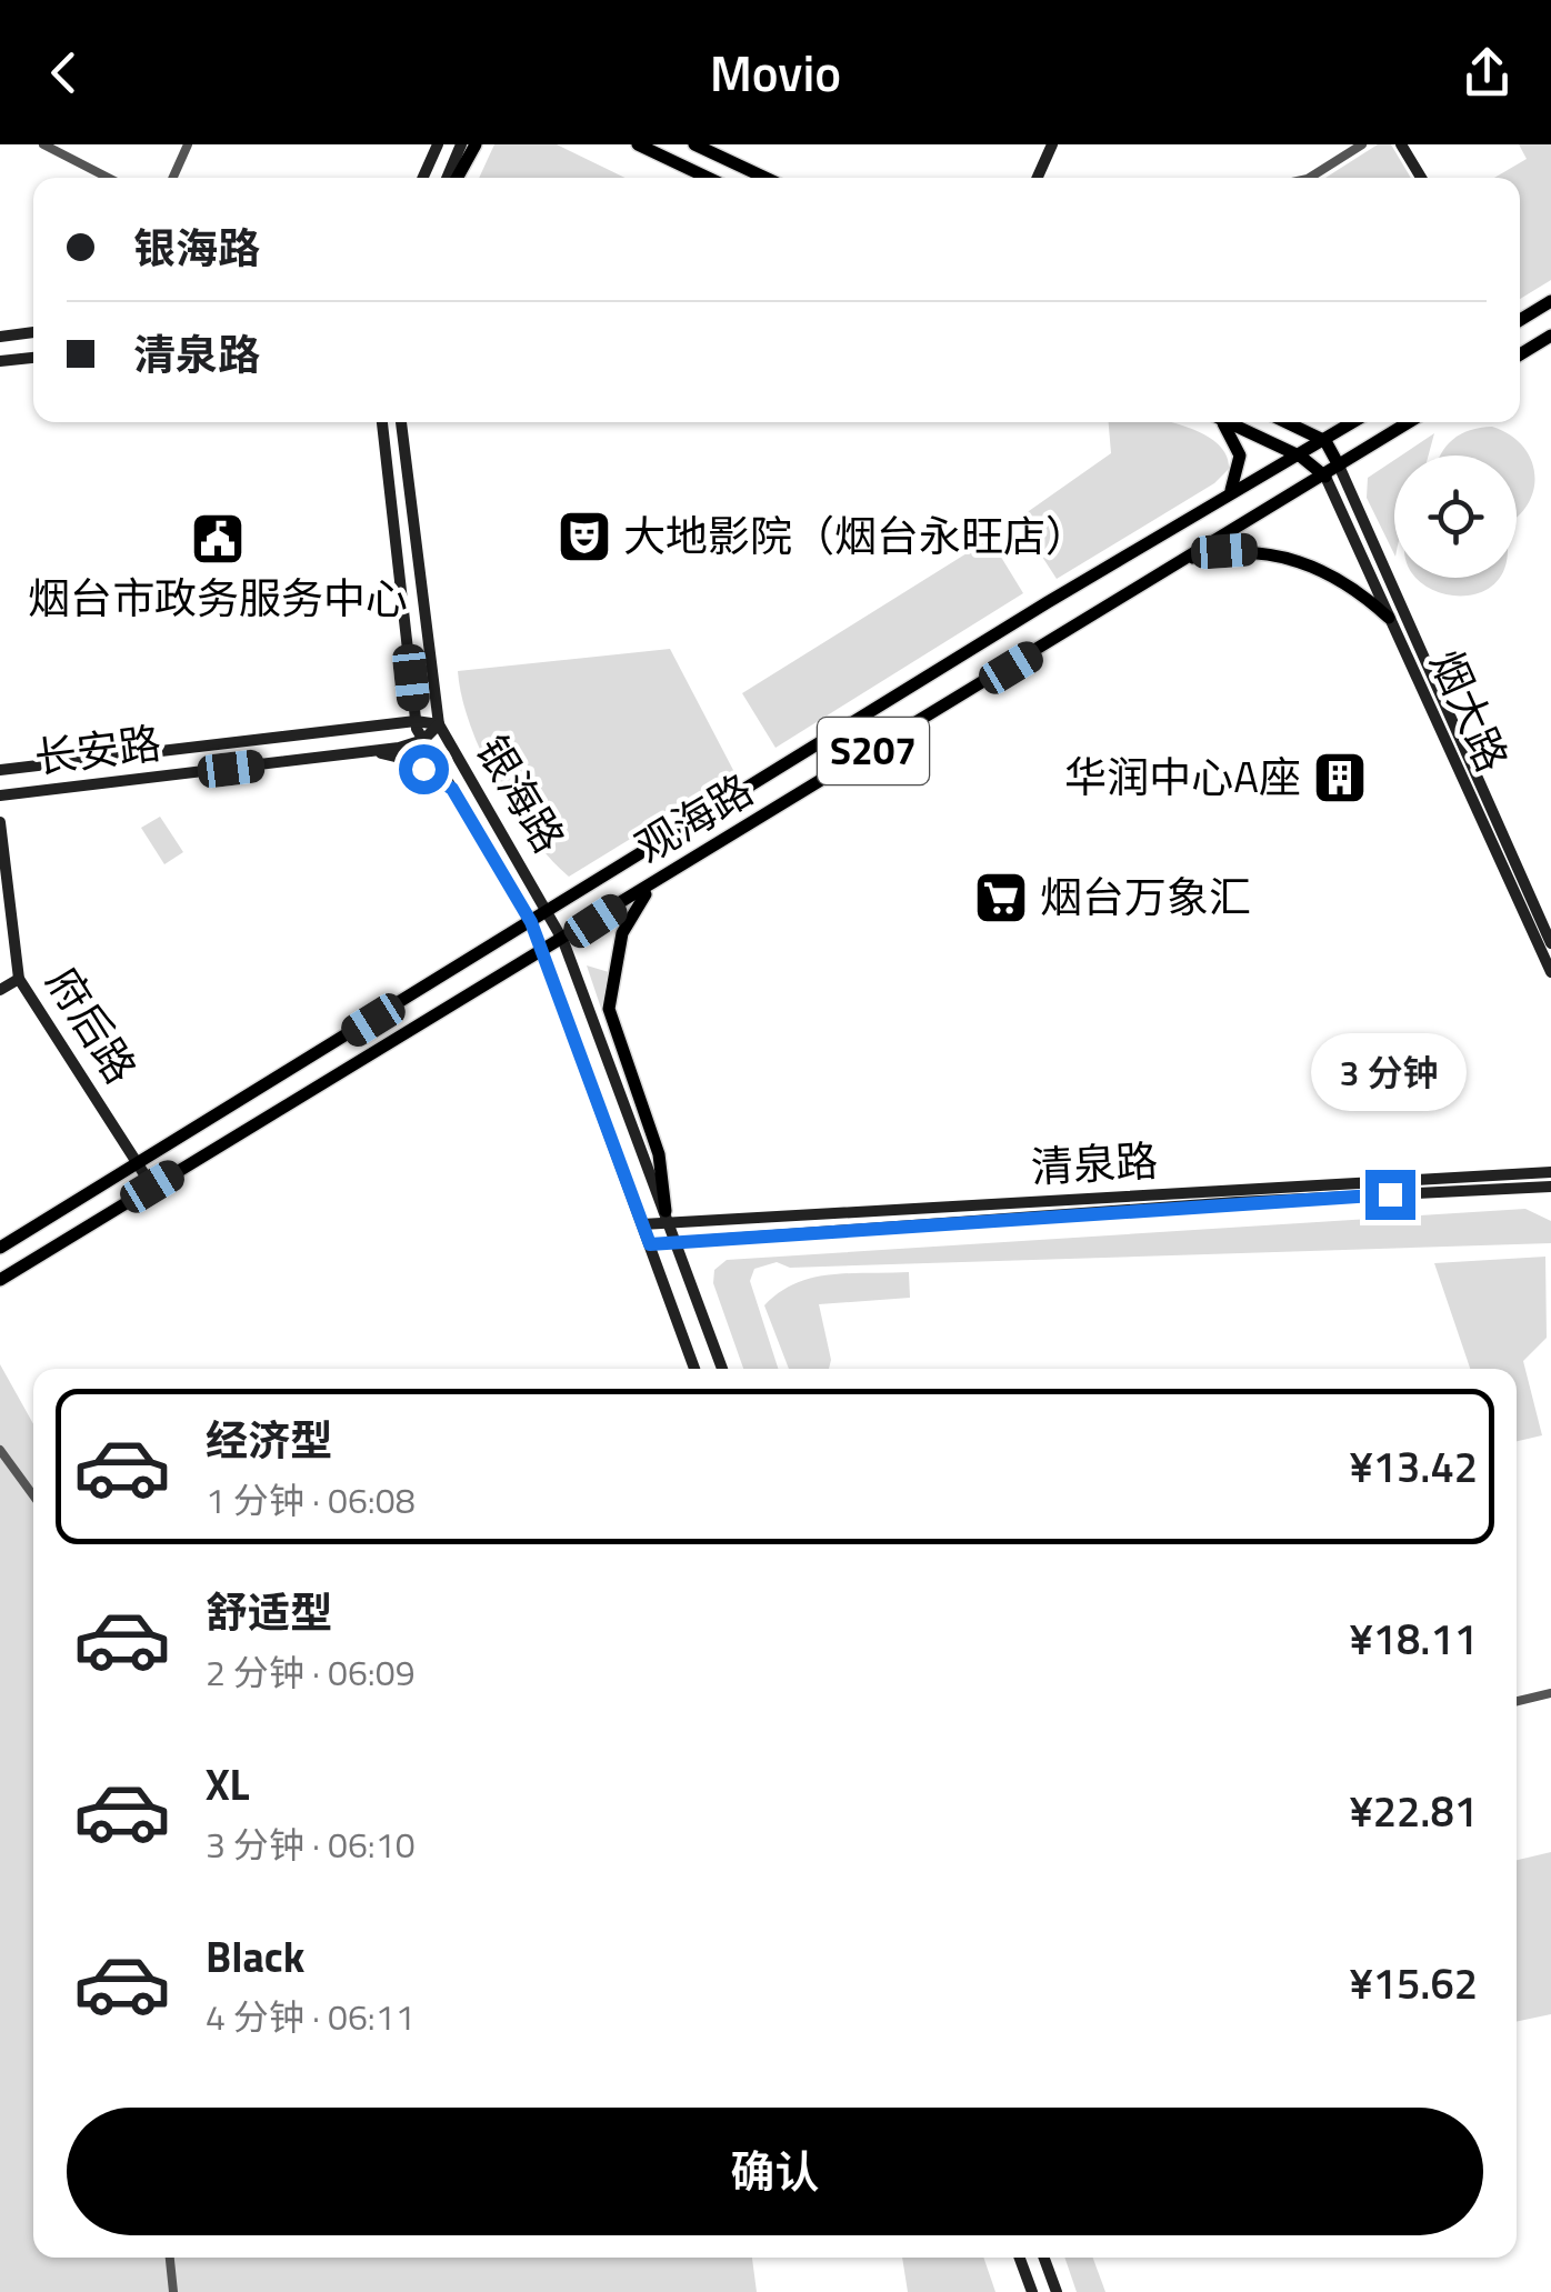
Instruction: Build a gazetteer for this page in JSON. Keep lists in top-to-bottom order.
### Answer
{
  "streets": {
    "main road": [
      "烟大路",
      "长安路",
      "S207",
      "银海路",
      "观海路",
      "府后路",
      "清泉路"
    ]
  },
  "crossings": [
    ["烟大路", "观海路"],
    ["长安路", "银海路"],
    ["银海路", "观海路"],
    ["银海路", "清泉路"],
    ["观海路", "府后路"]
  ],
  "places": {
    "theatre": ["大地影院（烟台永旺店）"],
    "public building": ["烟台市政务服务中心"],
    "building": ["华润中心A座"],
    "supermarket": ["烟台万象汇"]
  },
  "page": {
    "header": "Movio",
    "banner": ["银海路", "清泉路"],
    "bubble": "3 分钟",
    "list": [
      {
        "name": "经济型",
        "note": "1 分钟 · 06:08",
        "value": "¥13.42"
      },
      {
        "name": "舒适型",
        "note": "2 分钟 · 06:09",
        "value": "¥18.11"
      },
      {
        "name": "XL",
        "note": "3 分钟 · 06:10",
        "value": "¥22.81"
      },
      {
        "name": "Black",
        "note": "4 分钟 · 06:11",
        "value": "¥15.62"
      }
    ],
    "buttons": "确认"
  }
}
